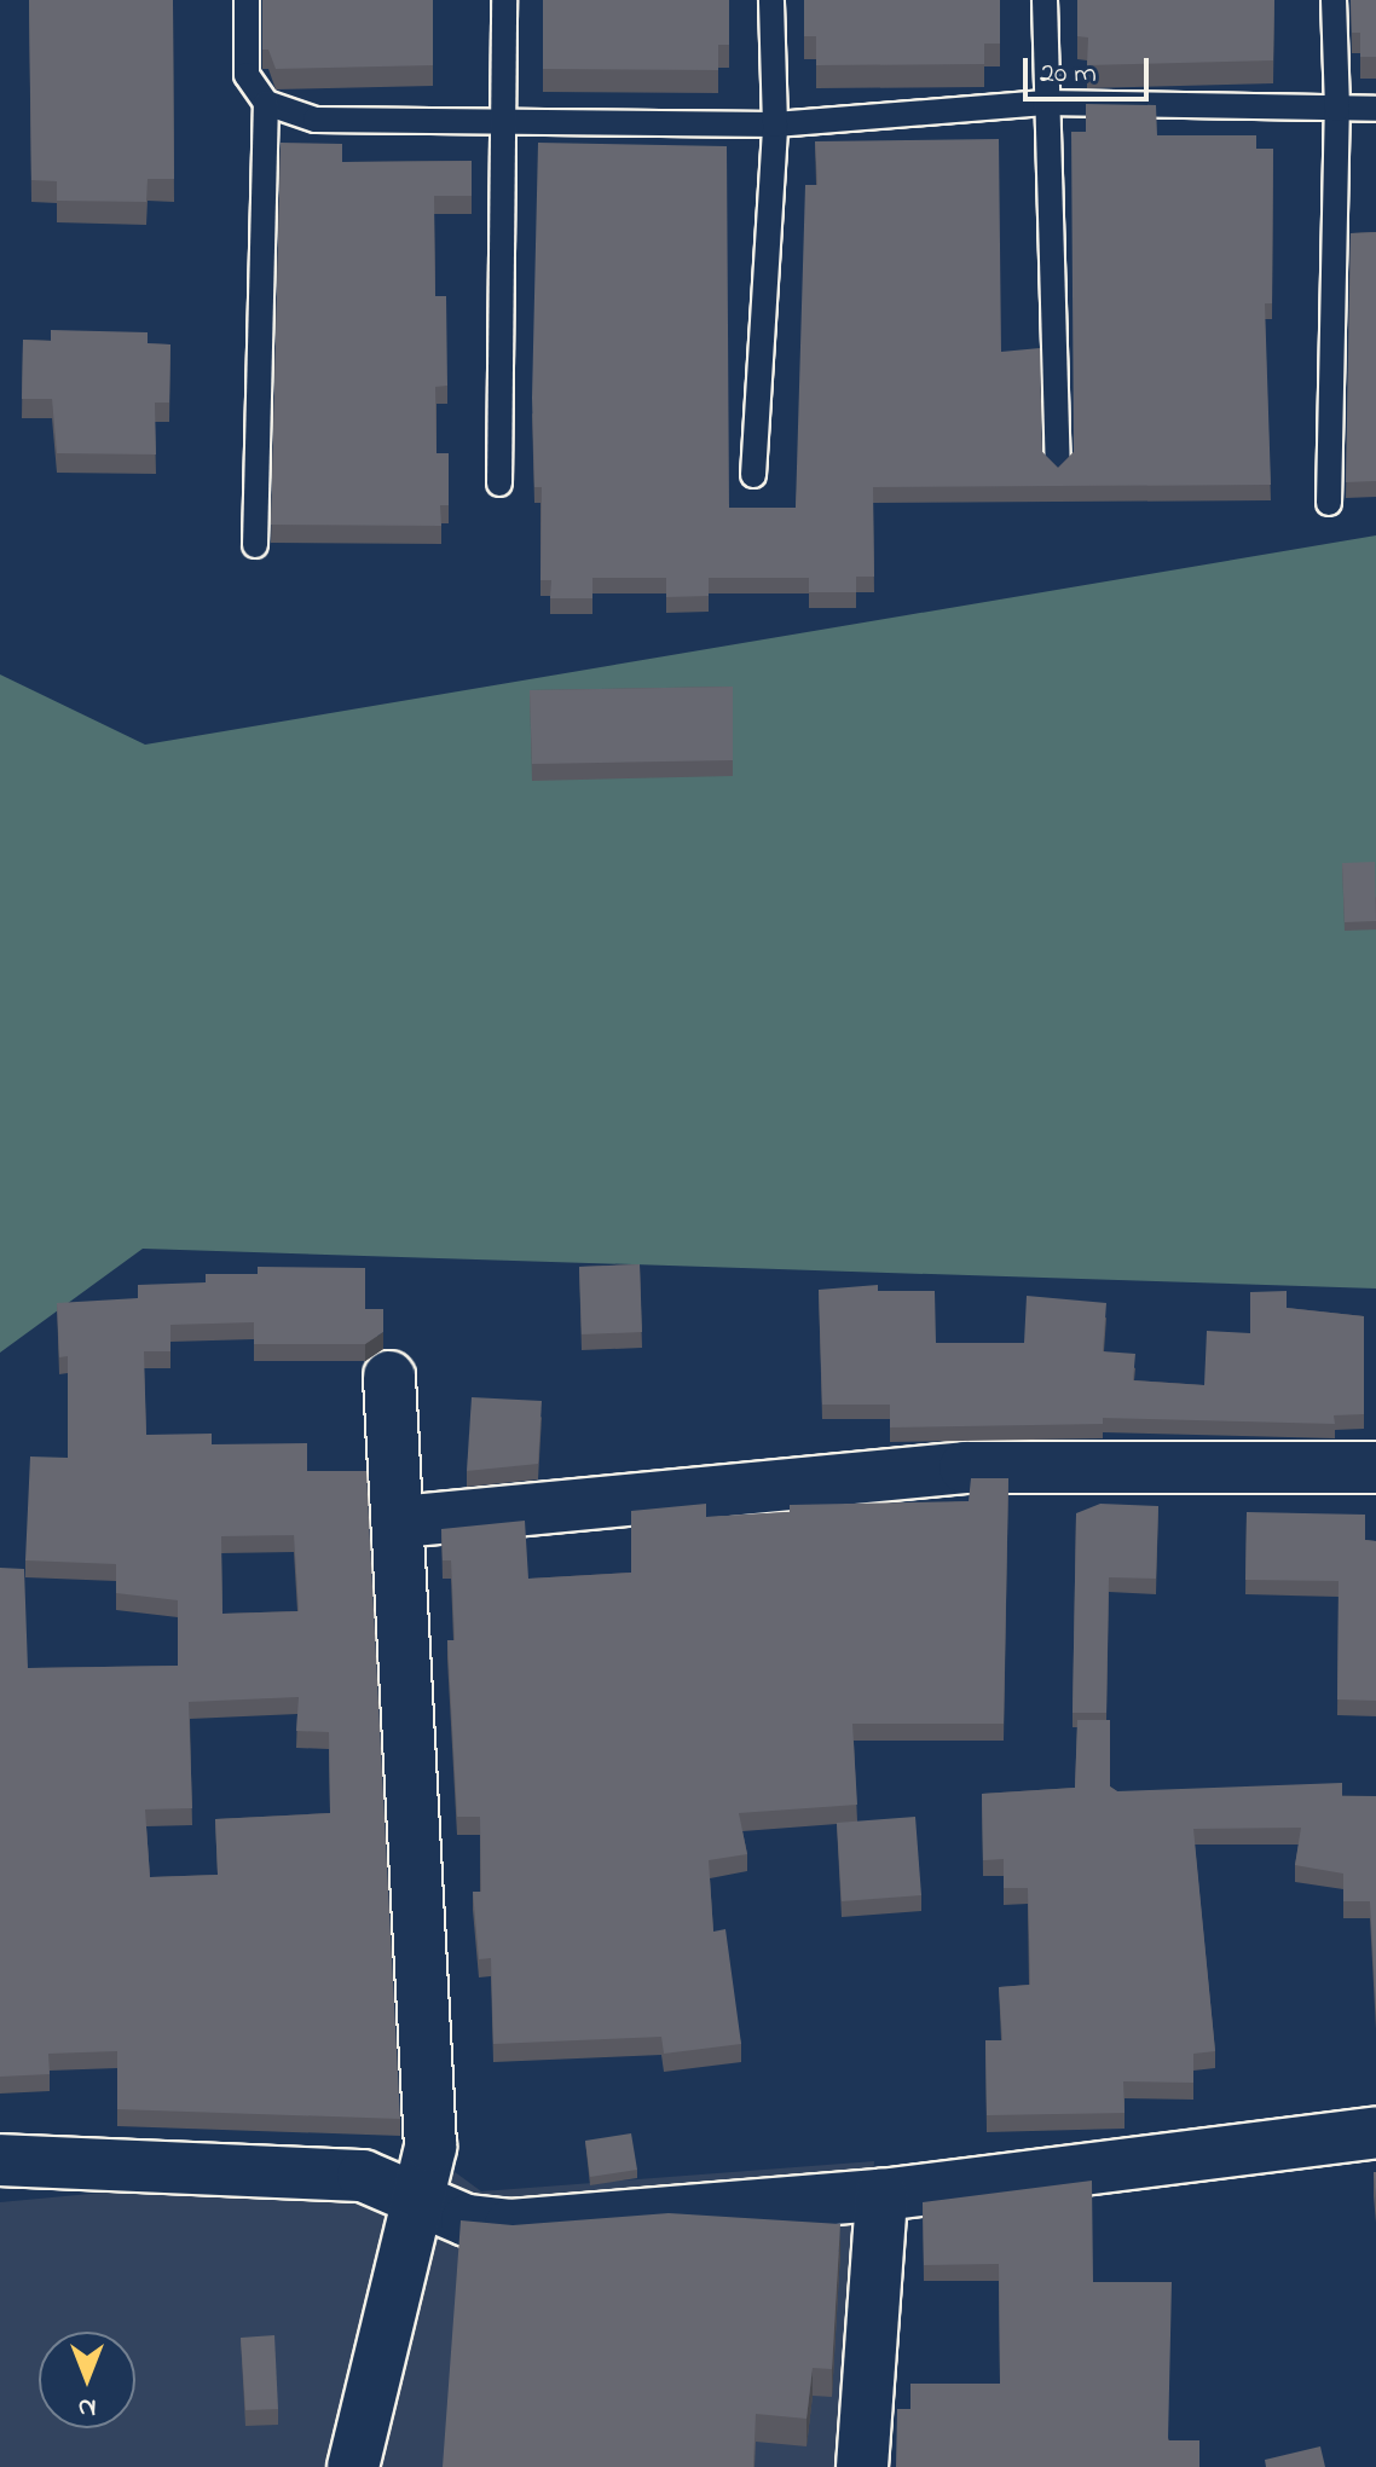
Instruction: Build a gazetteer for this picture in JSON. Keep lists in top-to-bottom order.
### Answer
{
  "scale_bar": "20 m",
  "north": "bottom"
}
